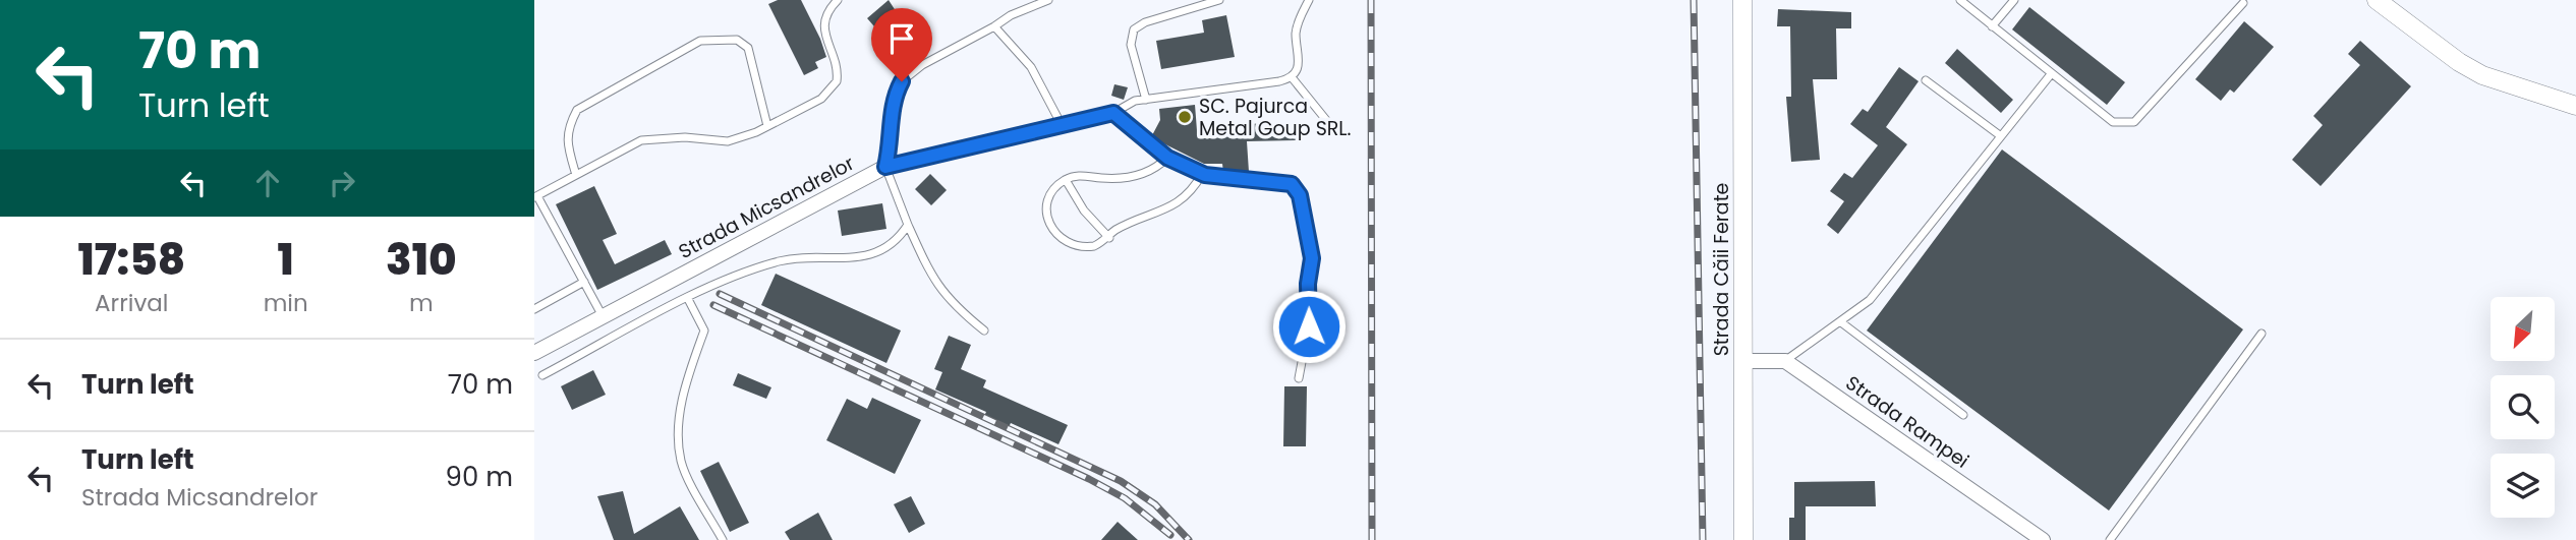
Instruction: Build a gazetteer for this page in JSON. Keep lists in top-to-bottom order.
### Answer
{
  "streets": {
    "street": ["Strada Micsandrelor", "Strada Căii Ferate", "Strada Rampei"]
  },
  "places": ["SC. Pajurca Metal Goup SRL."],
  "north": "bottom left",
  "page": {
    "turn": ["70 m", "Turn left"],
    "eta": [
      "17:58",
      "Arrival",
      "1",
      "min",
      "310",
      "m"
    ],
    "list": [
      {
        "name": "Turn left",
        "value": "70 m"
      },
      {
        "name": "Turn left",
        "note": "Strada Micsandrelor",
        "value": "90 m"
      }
    ]
  }
}
